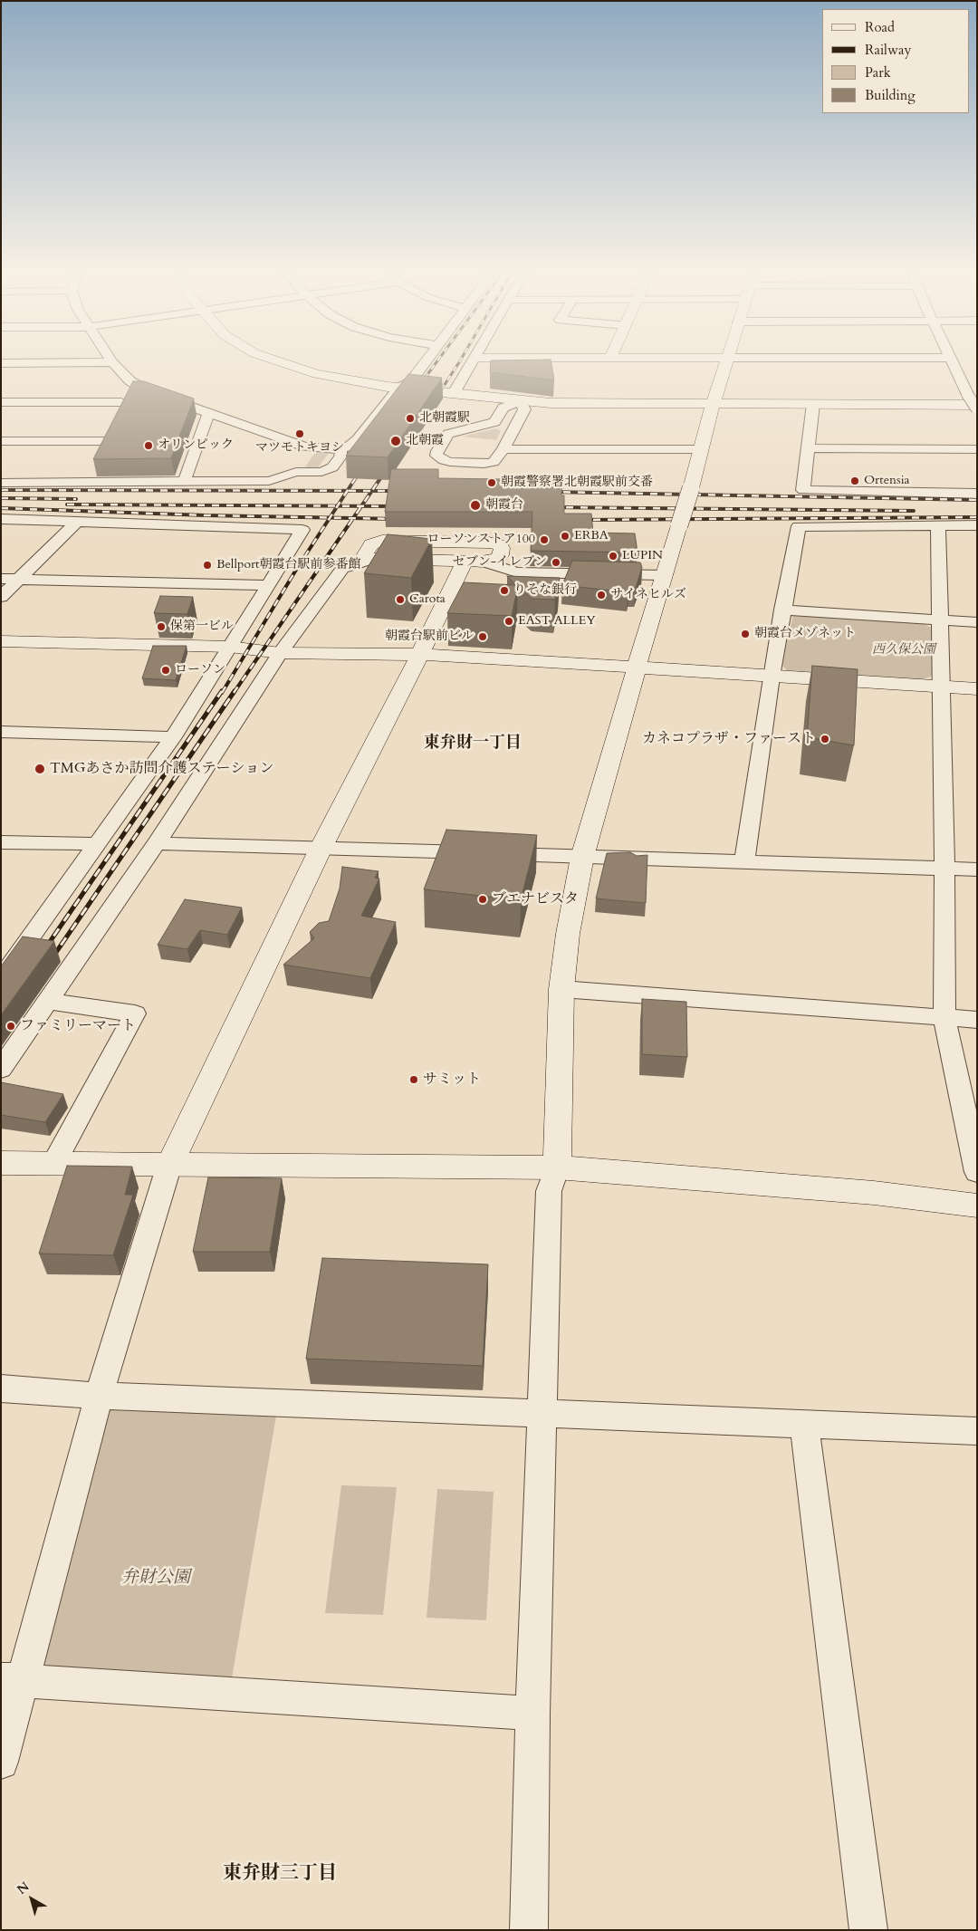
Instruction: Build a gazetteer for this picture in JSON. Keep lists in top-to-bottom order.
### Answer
{
  "districts": ["東弁財一丁目", "東弁財三丁目"],
  "parks": ["西久保公園", "弁財公園"],
  "places": [
    "北朝霞駅",
    "マツモトキヨシ",
    "北朝霞",
    "オリンピック",
    "Ortensia",
    "朝霞警察署北朝霞駅前交番",
    "朝霞台",
    "ERBA",
    "ローソンストア100",
    "LUPIN",
    "セブン-イレブン",
    "Bellport朝霞台駅前参番館",
    "りそな銀行",
    "サイネヒルズ",
    "Carota",
    "EAST ALLEY",
    "保第一ビル",
    "朝霞台メゾネット",
    "朝霞台駅前ビル",
    "ローソン",
    "カネコプラザ・ファースト",
    "TMGあさか訪問介護ステーション",
    "ブエナビスタ",
    "ファミリーマート",
    "サミット"
  ],
  "legend": [
    "Road",
    "Railway",
    "Park",
    "Building"
  ],
  "north": "top left"
}
